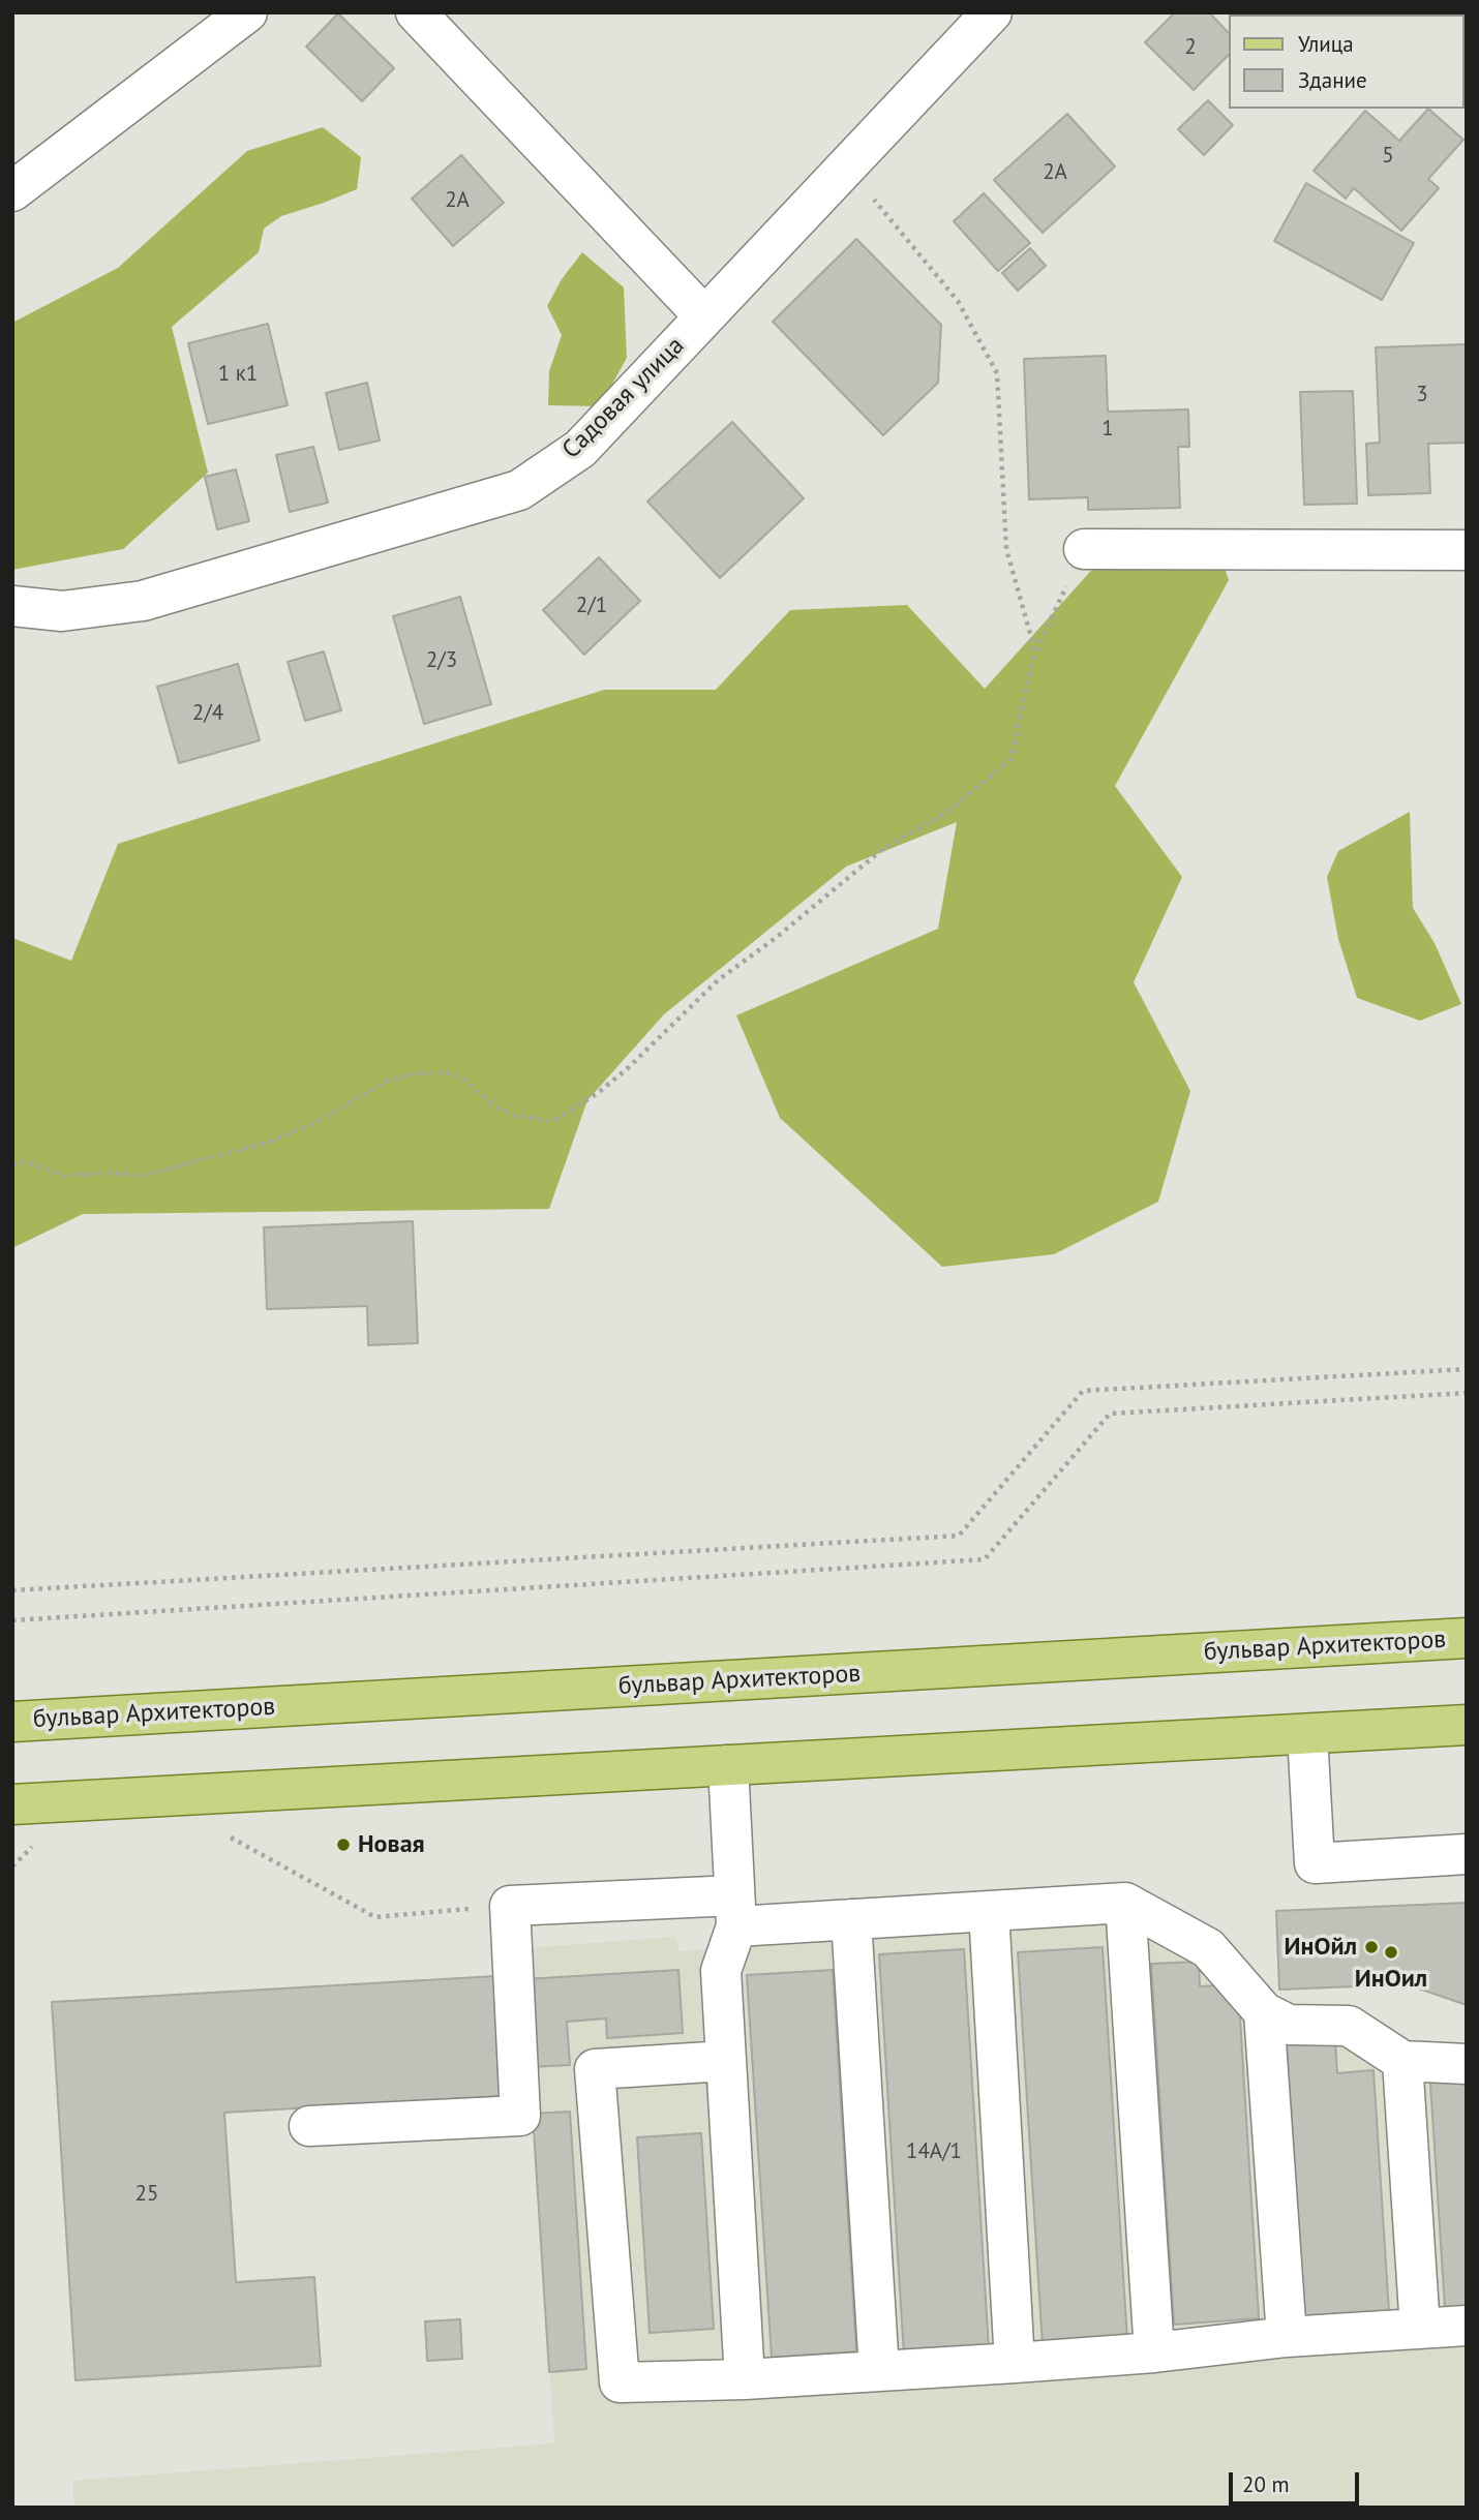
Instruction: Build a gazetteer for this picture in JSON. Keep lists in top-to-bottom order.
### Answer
{
  "streets": {
    "main road": ["бульвар Архитекторов"],
    "street": ["Садовая улица"]
  },
  "places": ["Новая", "ИнОйл", "ИнОил"],
  "house_numbers": [
    "2",
    "5",
    "2А",
    "2А",
    "1 к1",
    "3",
    "1",
    "2/1",
    "2/3",
    "2/4",
    "14А/1",
    "25"
  ],
  "legend": ["Улица", "Здание"],
  "scale_bar": "20 m"
}
